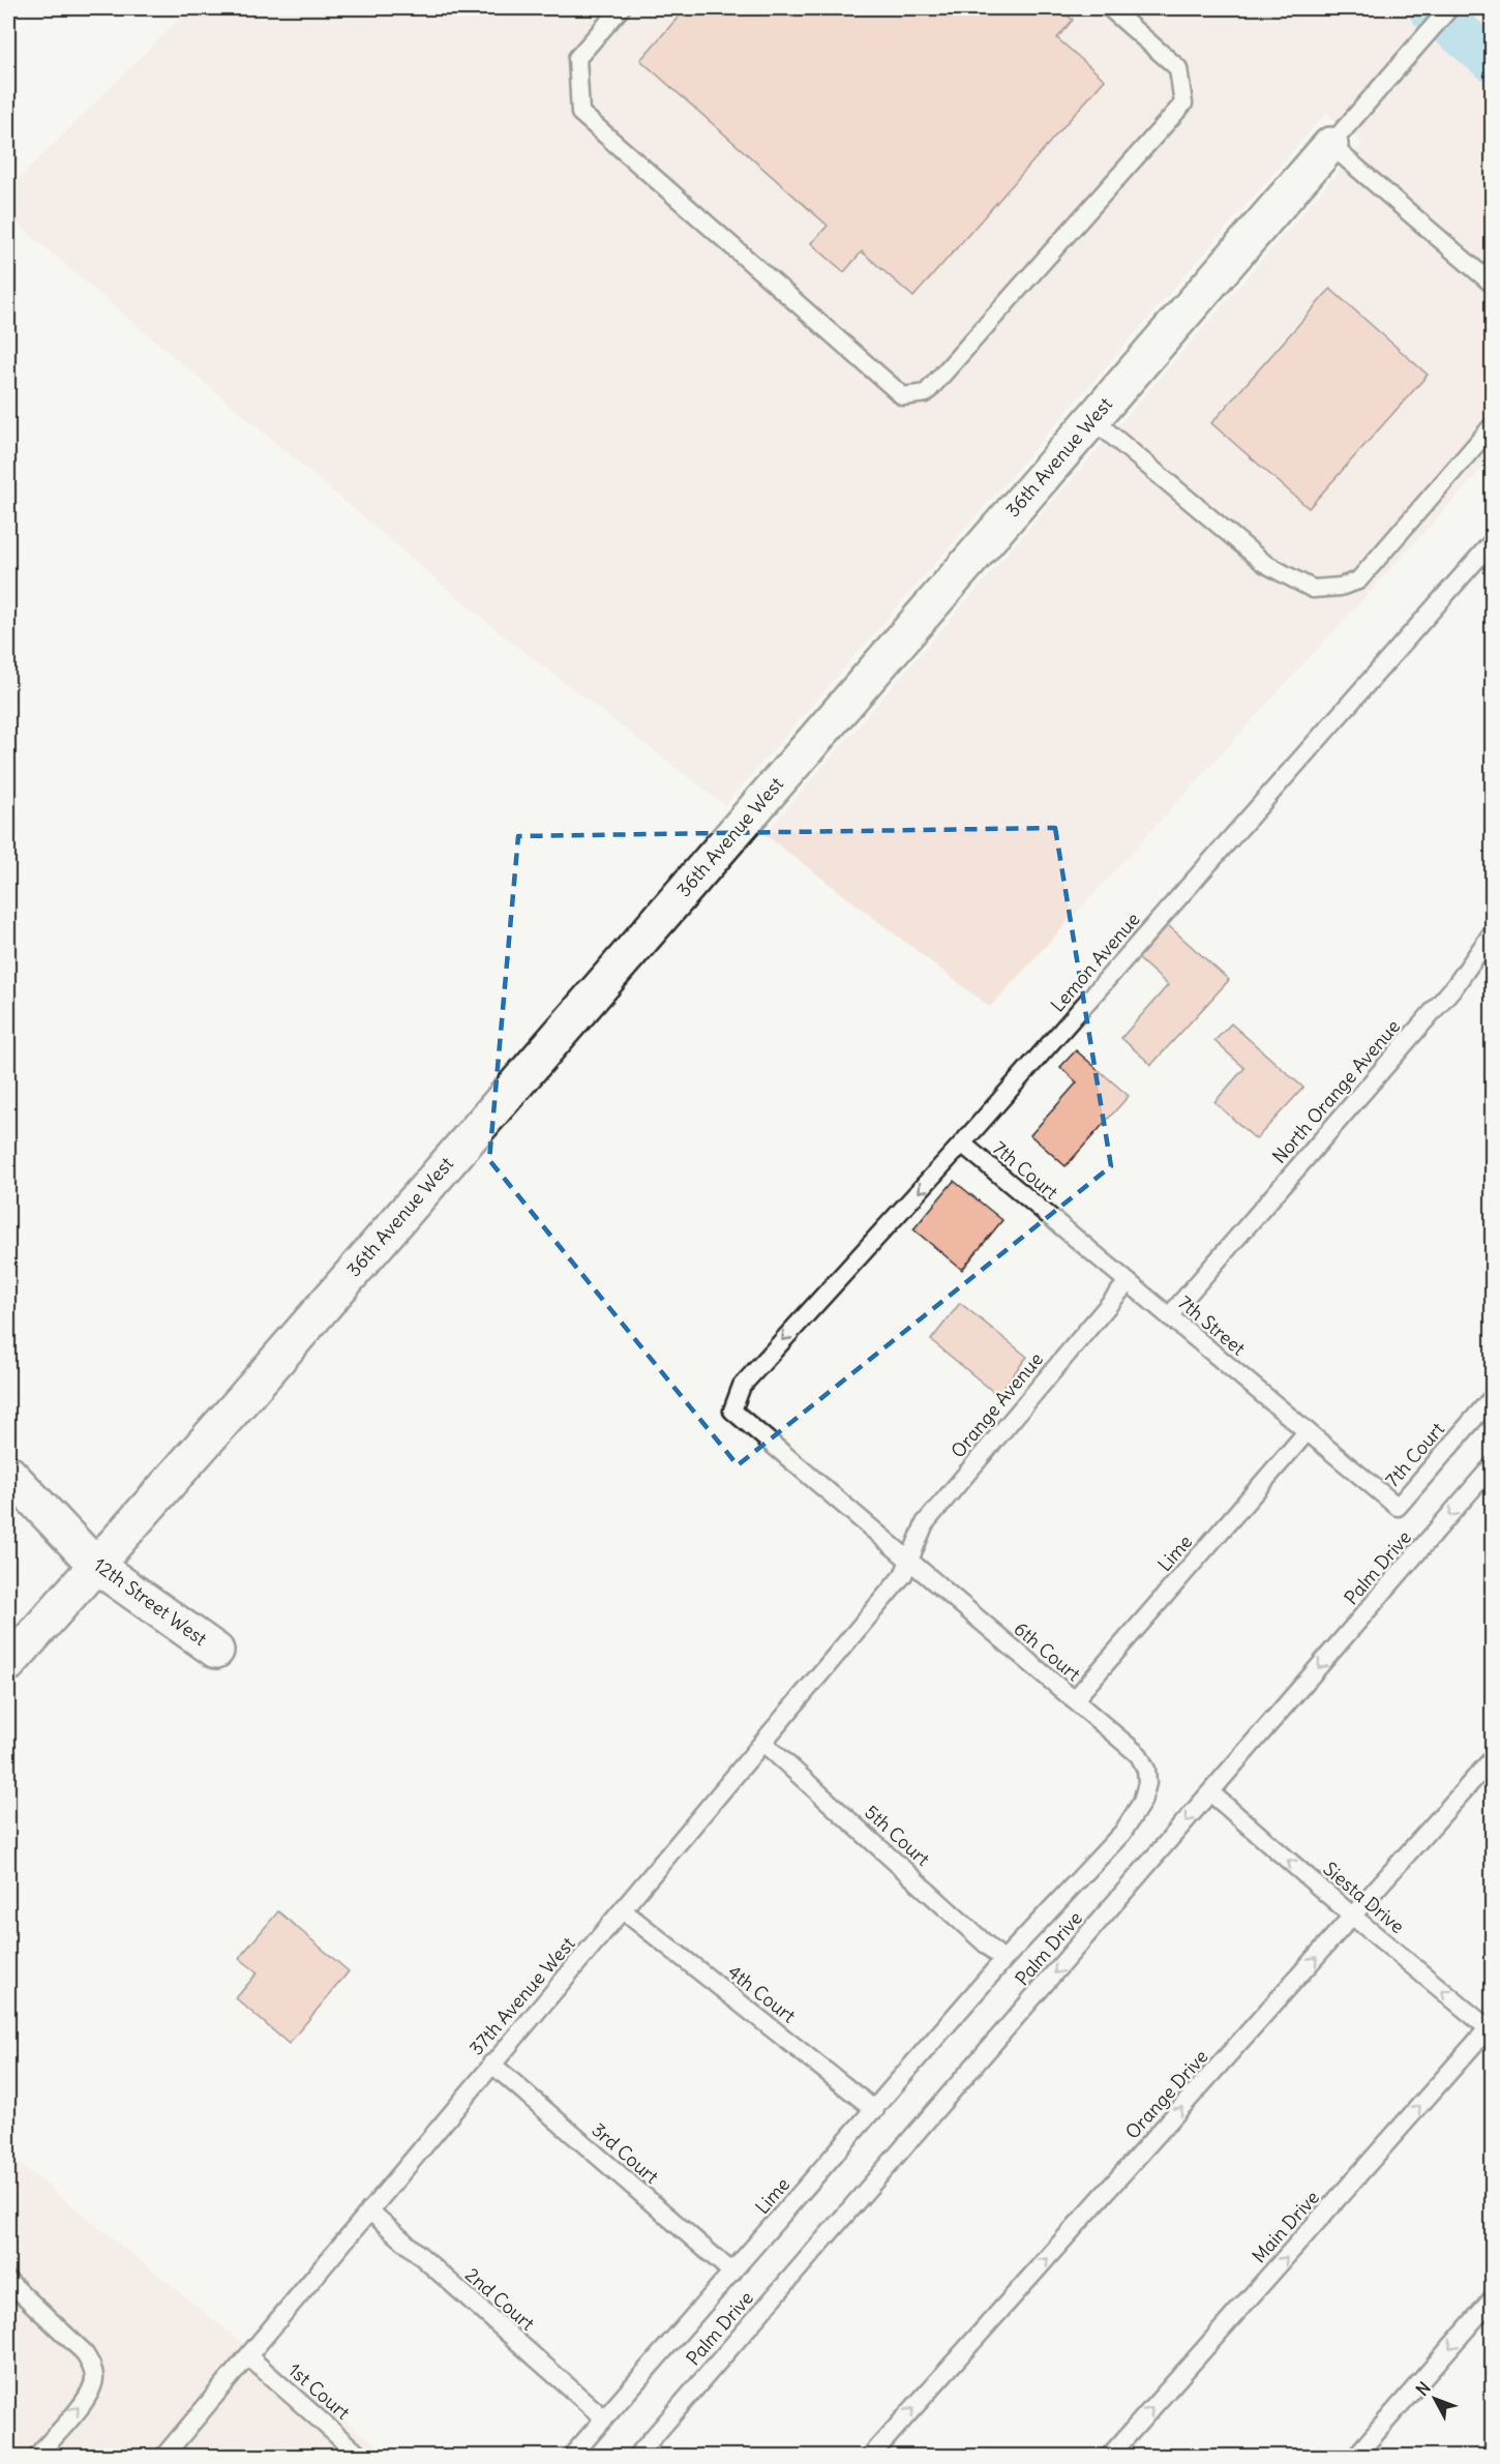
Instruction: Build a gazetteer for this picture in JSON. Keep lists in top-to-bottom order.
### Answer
{
  "streets": {
    "street": ["36th Avenue West", "12th Street West"],
    "lane": [
      "Lemon Avenue",
      "North Orange Avenue",
      "7th Court",
      "7th Street",
      "Orange Avenue",
      "Lime",
      "Palm Drive",
      "6th Court",
      "5th Court",
      "Siesta Drive",
      "4th Court",
      "37th Avenue West",
      "Orange Drive",
      "3rd Court",
      "Main Drive",
      "2nd Court",
      "1st Court"
    ]
  },
  "crossings": [
    ["36th Avenue West", "12th Street West"],
    ["Lemon Avenue", "7th Court"],
    ["Lemon Avenue", "6th Court"],
    ["North Orange Avenue", "7th Street"],
    ["7th Court", "7th Street"],
    ["7th Court", "Lime"],
    ["7th Street", "Orange Avenue"],
    ["7th Street", "Lime"],
    ["Orange Avenue", "6th Court"],
    ["Orange Avenue", "37th Avenue West"],
    ["Lime", "6th Court"],
    ["Lime", "5th Court"],
    ["Lime", "4th Court"],
    ["Lime", "3rd Court"],
    ["Lime", "2nd Court"],
    ["Palm Drive", "Siesta Drive"],
    ["6th Court", "5th Court"],
    ["6th Court", "37th Avenue West"],
    ["5th Court", "37th Avenue West"],
    ["Siesta Drive", "Orange Drive"],
    ["Siesta Drive", "Main Drive"],
    ["4th Court", "37th Avenue West"],
    ["37th Avenue West", "3rd Court"],
    ["37th Avenue West", "2nd Court"],
    ["37th Avenue West", "1st Court"]
  ],
  "one_way": [
    "Palm Drive",
    "Siesta Drive",
    "Orange Drive",
    "Main Drive"
  ],
  "north": "top left"
}
